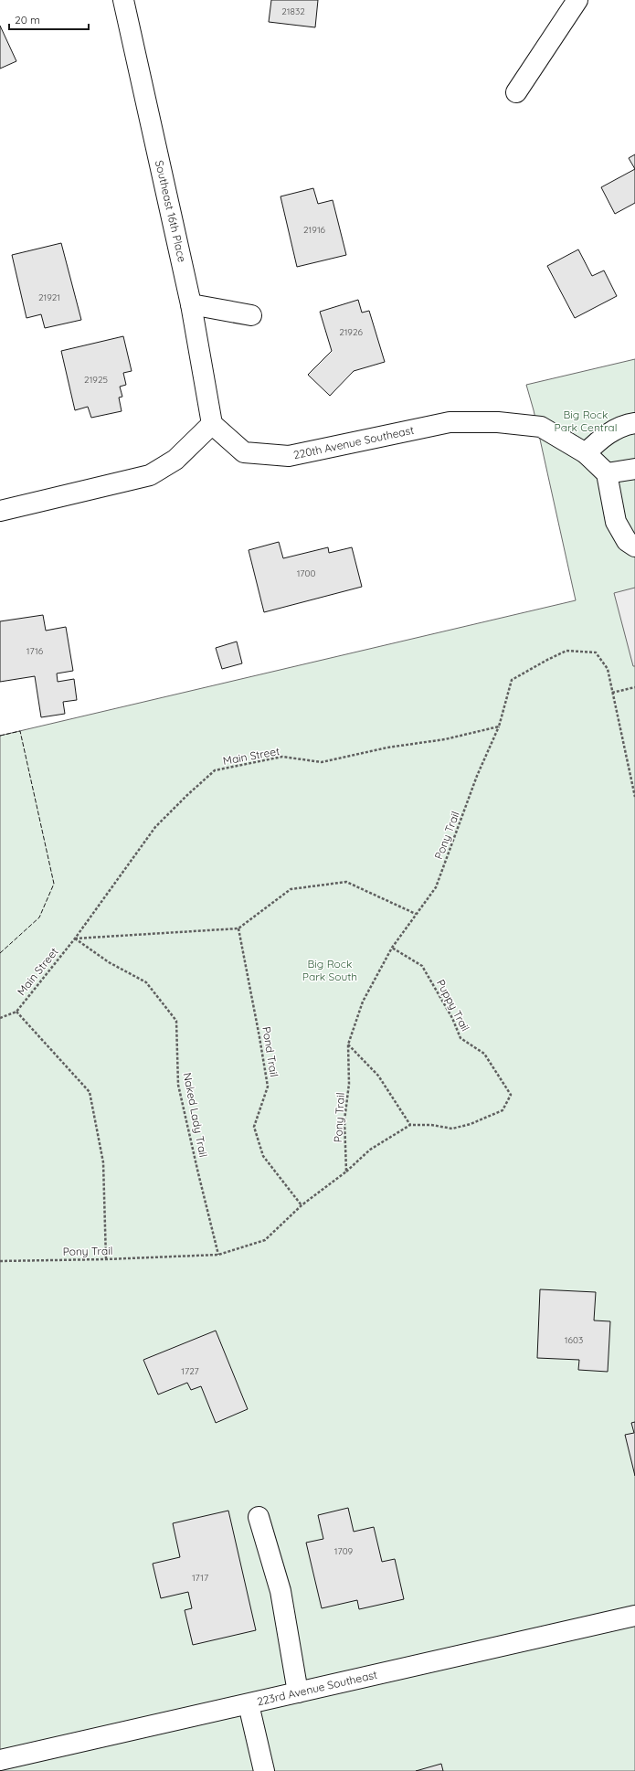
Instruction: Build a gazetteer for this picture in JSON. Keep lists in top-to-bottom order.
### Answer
{
  "streets": {
    "street": ["Southeast 16th Place", "220th Avenue Southeast", "223rd Avenue Southeast"],
    "path": [
      "Main Street",
      "Pony Trail",
      "Puppy Trail",
      "Pond Trail",
      "Naked Lady Trail"
    ]
  },
  "crossings": [
    ["Southeast 16th Place", "220th Avenue Southeast"],
    ["Main Street", "Pony Trail"],
    ["Main Street", "Naked Lady Trail"],
    ["Pony Trail", "Puppy Trail"],
    ["Pony Trail", "Pond Trail"],
    ["Pony Trail", "Naked Lady Trail"]
  ],
  "parks": ["Big Rock Park Central", "Big Rock Park South"],
  "house_numbers": [
    "21832",
    "21916",
    "21921",
    "21926",
    "21925",
    "1700",
    "1716",
    "1603",
    "1727",
    "1709",
    "1717"
  ],
  "scale_bar": "20 m"
}
